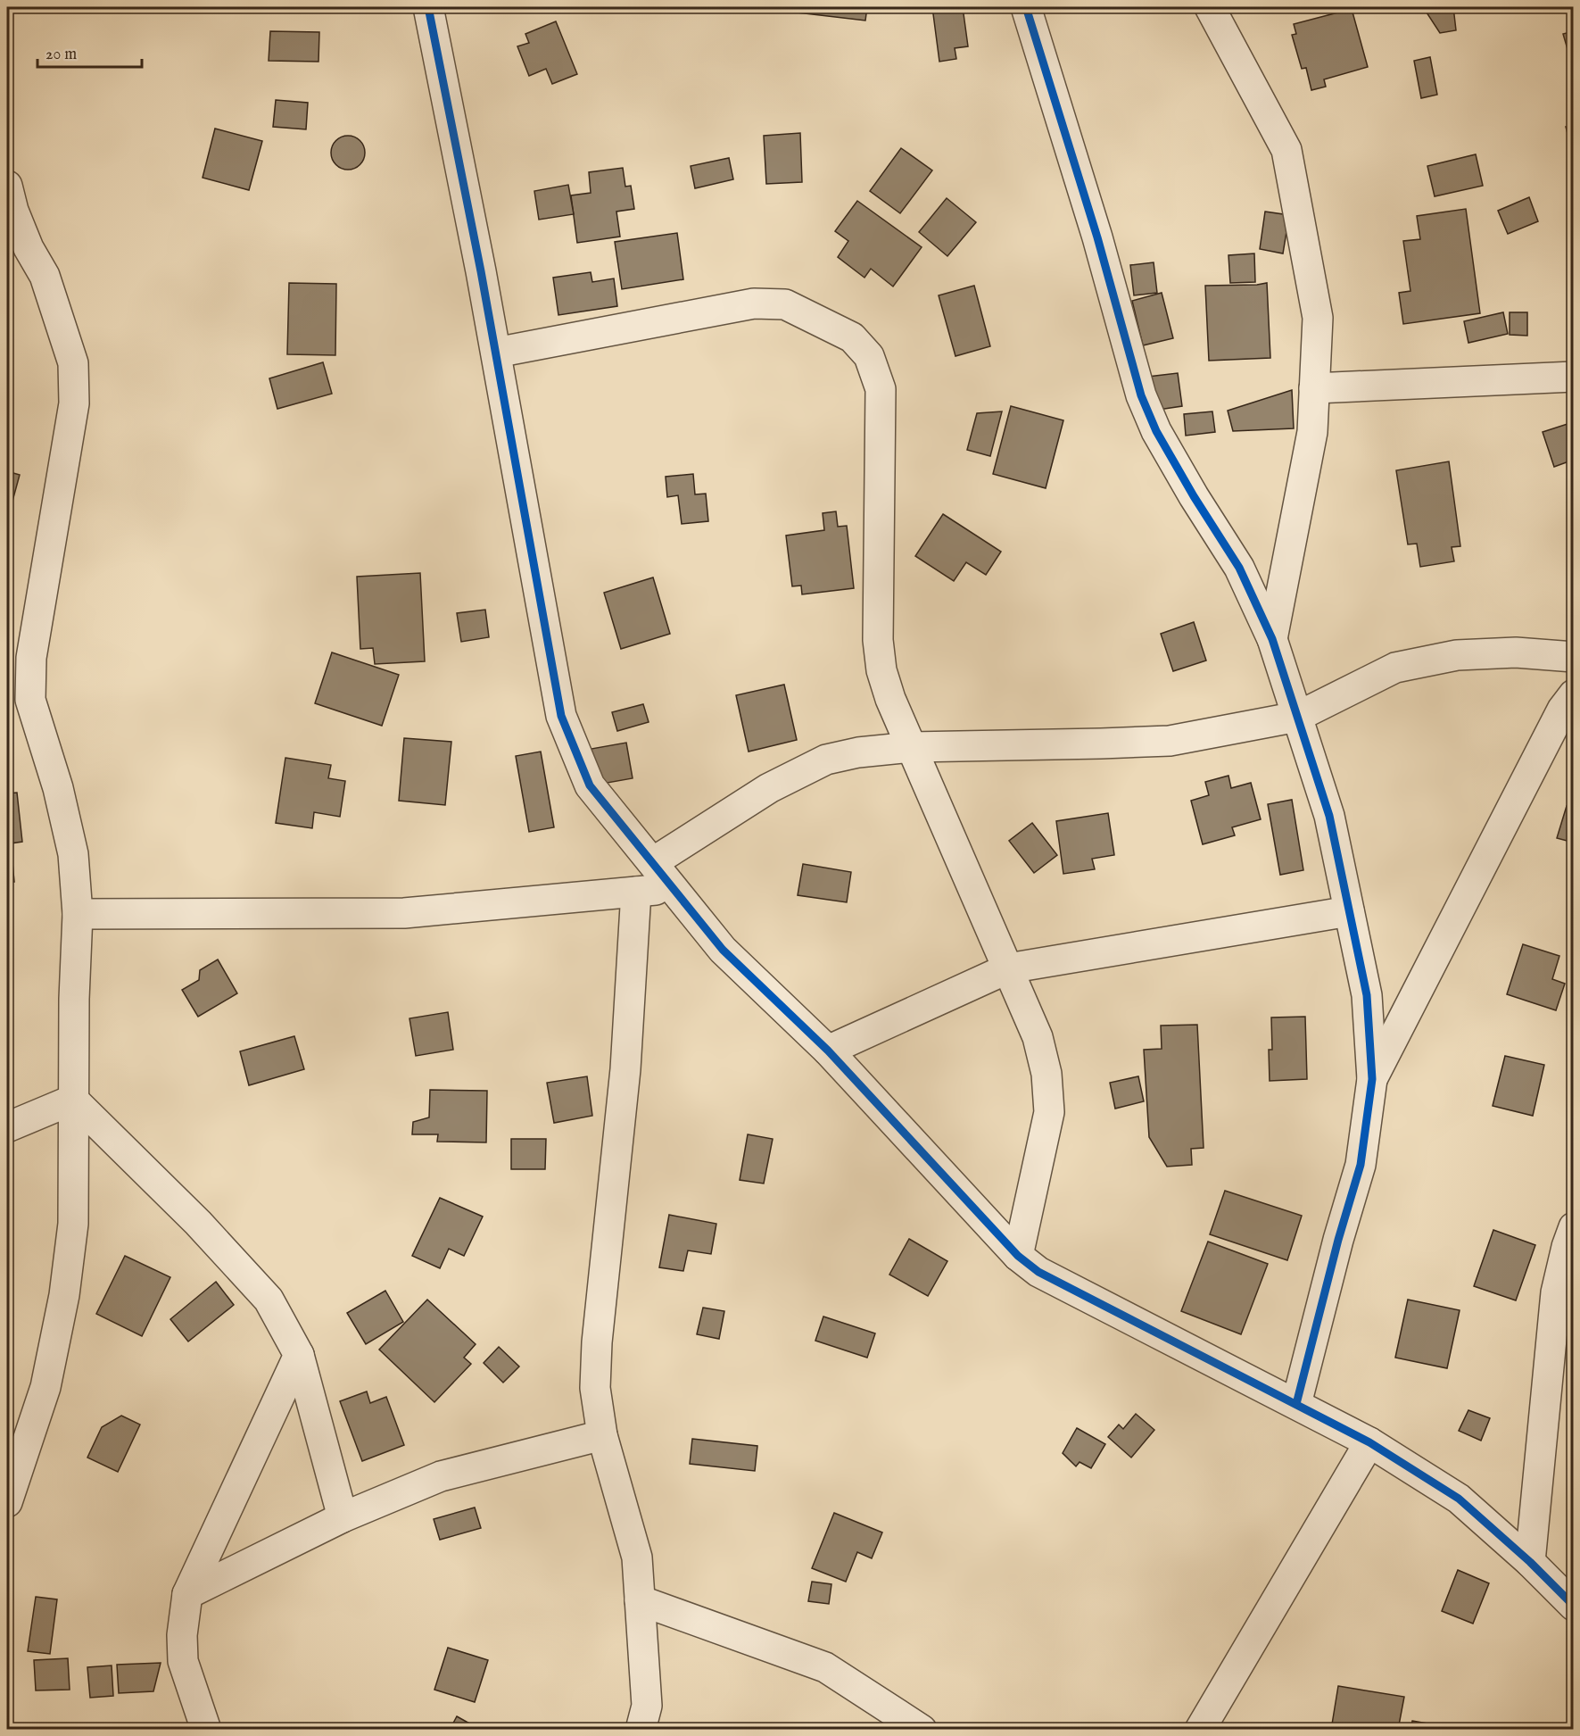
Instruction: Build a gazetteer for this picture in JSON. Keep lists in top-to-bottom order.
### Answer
{
  "scale_bar": "20 m"
}
